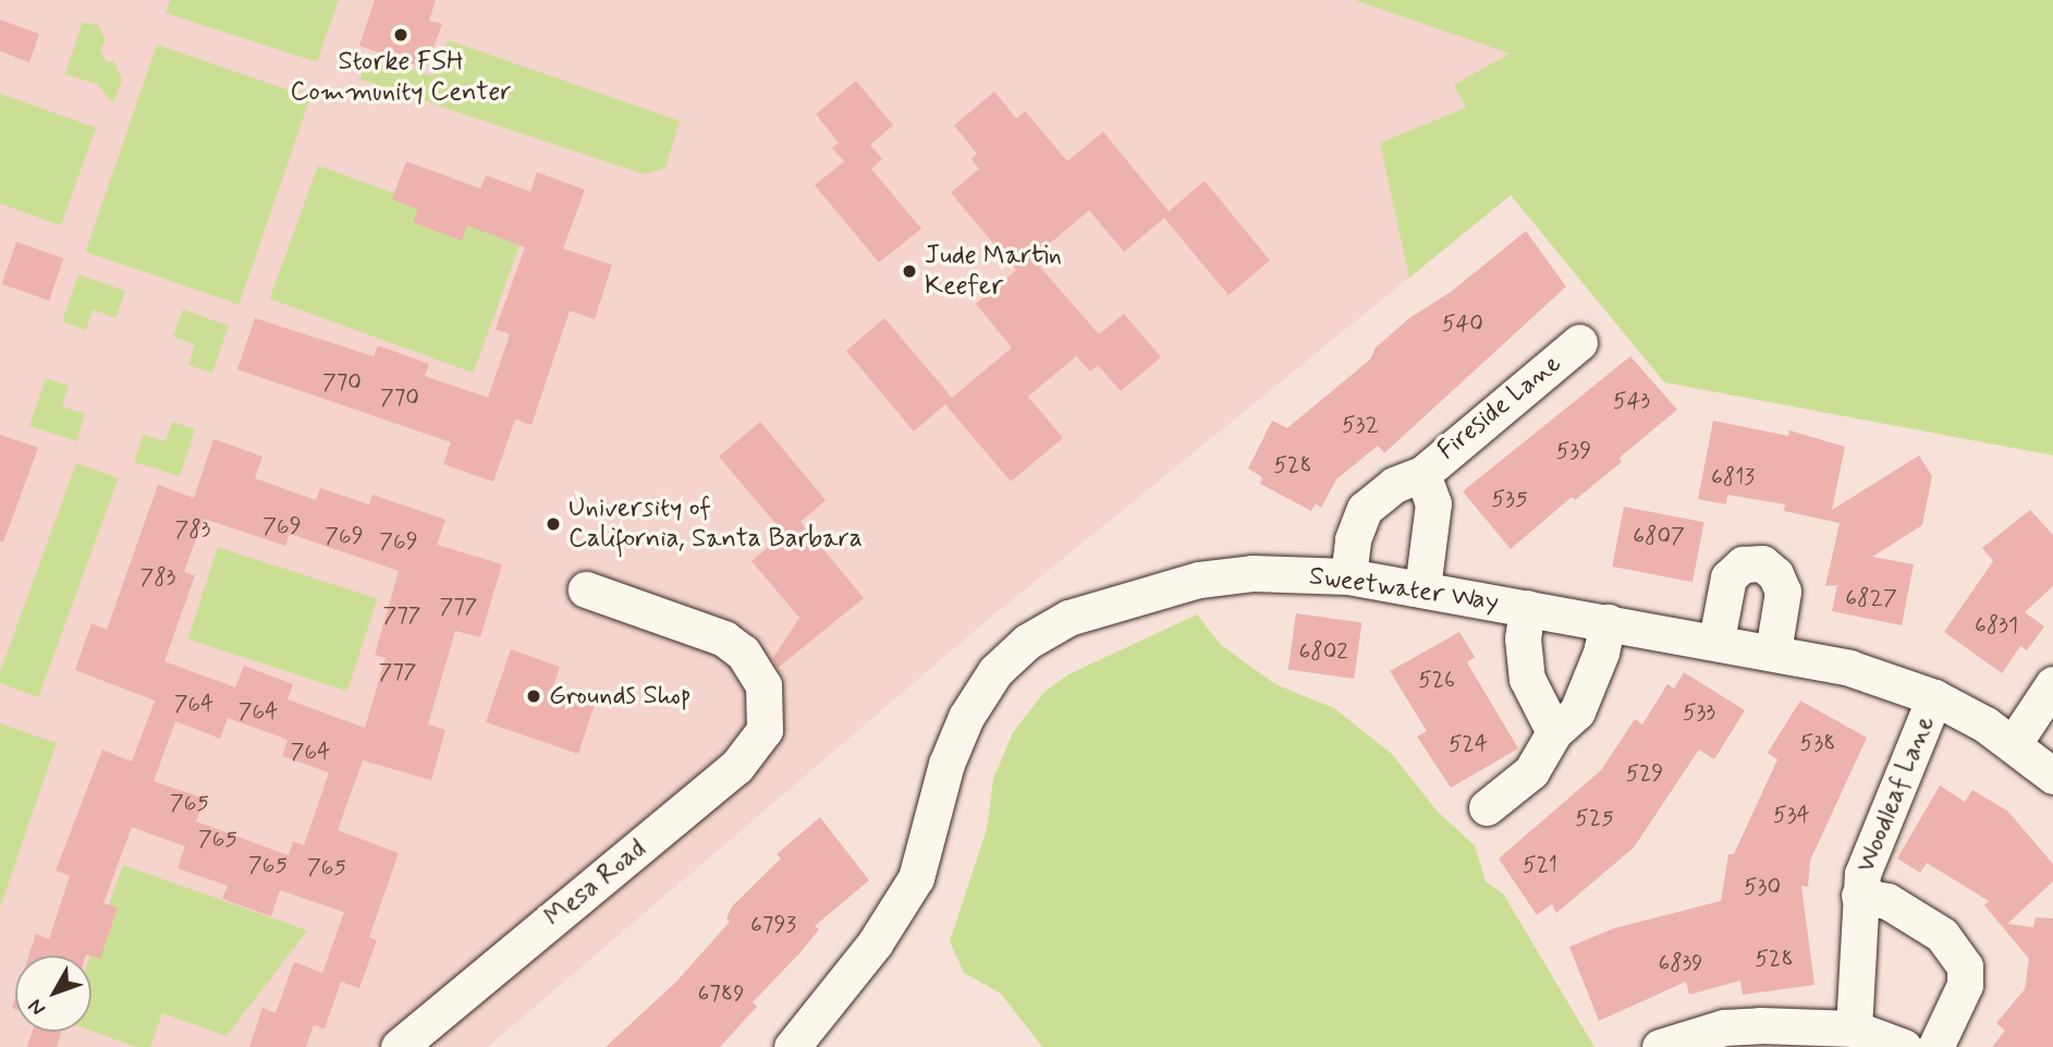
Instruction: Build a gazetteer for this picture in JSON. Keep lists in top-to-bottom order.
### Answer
{
  "streets": {
    "street": [
      "Fireside Lane",
      "Sweetwater Way",
      "Woodleaf Lane",
      "Mesa Road"
    ]
  },
  "crossings": [
    ["Fireside Lane", "Sweetwater Way"],
    ["Sweetwater Way", "Woodleaf Lane"]
  ],
  "places": [
    "Storke FSH Community Center",
    "Jude Martin Keefer",
    "University of California, Santa Barbara",
    "Grounds Shop"
  ],
  "house_numbers": [
    "540",
    "770",
    "770",
    "543",
    "532",
    "539",
    "528",
    "6813",
    "535",
    "769",
    "783",
    "769",
    "6807",
    "769",
    "783",
    "6827",
    "777",
    "777",
    "6831",
    "6802",
    "777",
    "526",
    "764",
    "764",
    "533",
    "538",
    "524",
    "764",
    "529",
    "765",
    "534",
    "525",
    "765",
    "765",
    "521",
    "765",
    "530",
    "6793",
    "528",
    "6839",
    "6789"
  ],
  "north": "bottom left"
}
